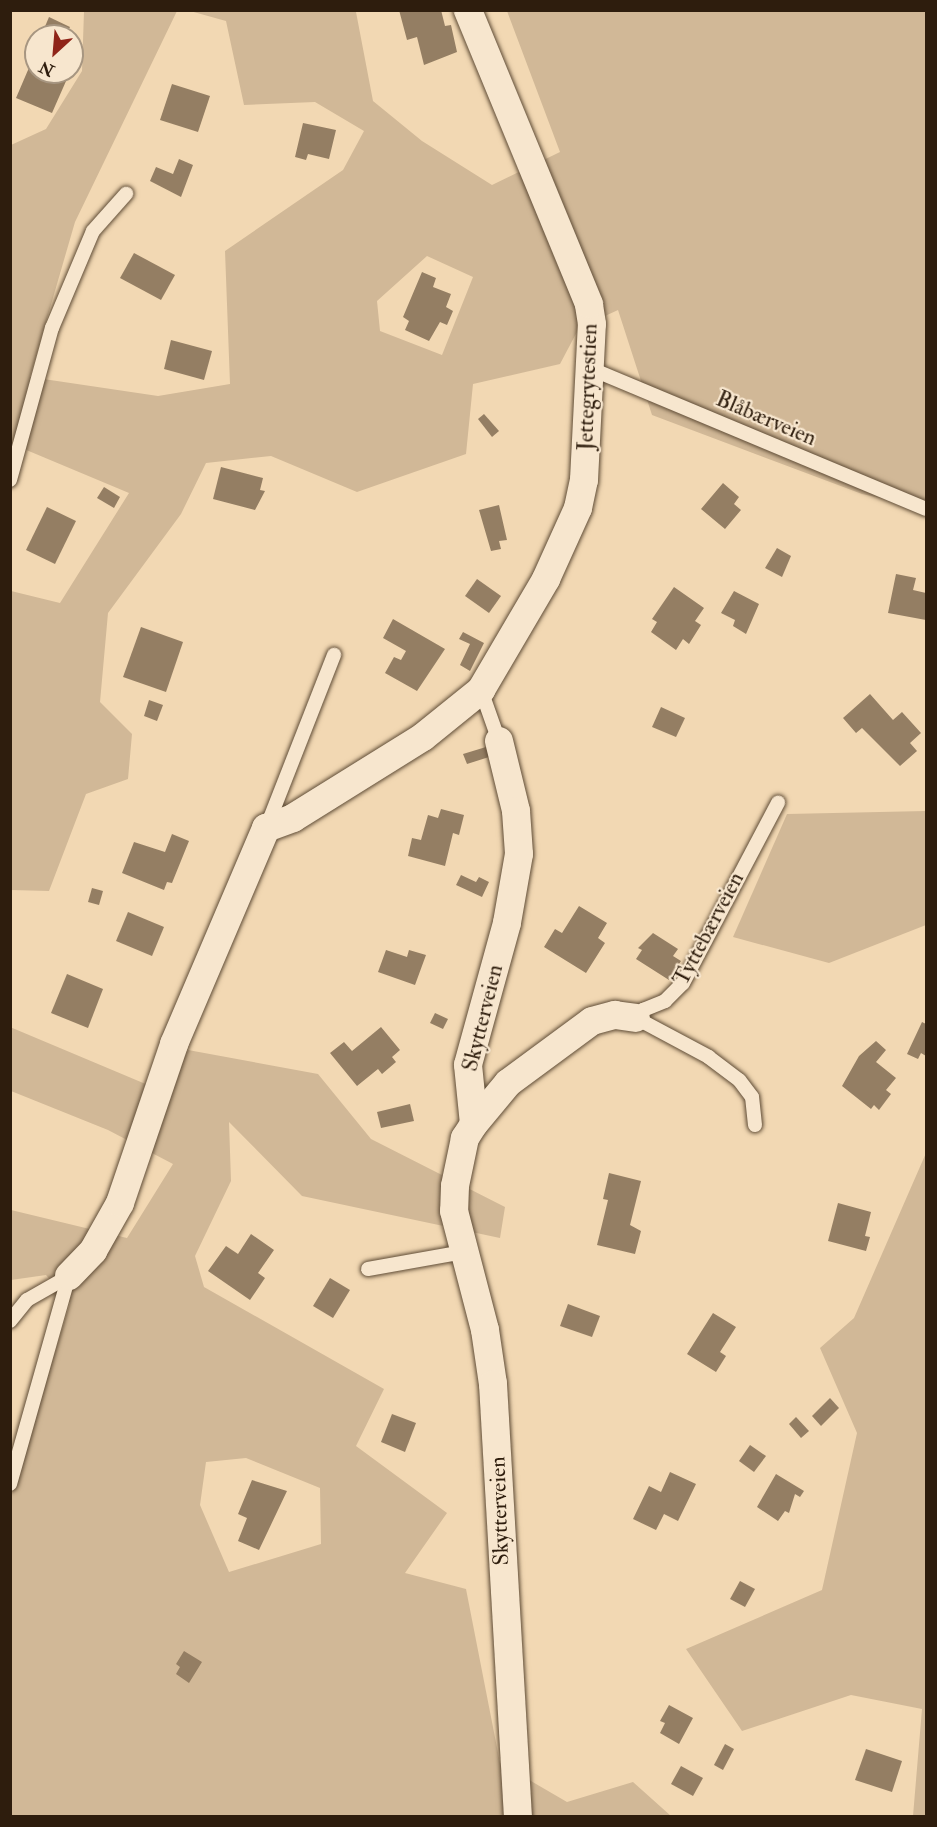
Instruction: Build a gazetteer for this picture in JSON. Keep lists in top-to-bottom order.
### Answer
{
  "streets": {
    "street": ["Jettegrytestien", "Skytterveien"],
    "lane": ["Blåbærveien", "Tyttebærveien"]
  },
  "crossings": [
    ["Jettegrytestien", "Blåbærveien"],
    ["Jettegrytestien", "Skytterveien"]
  ],
  "north": "bottom left"
}
